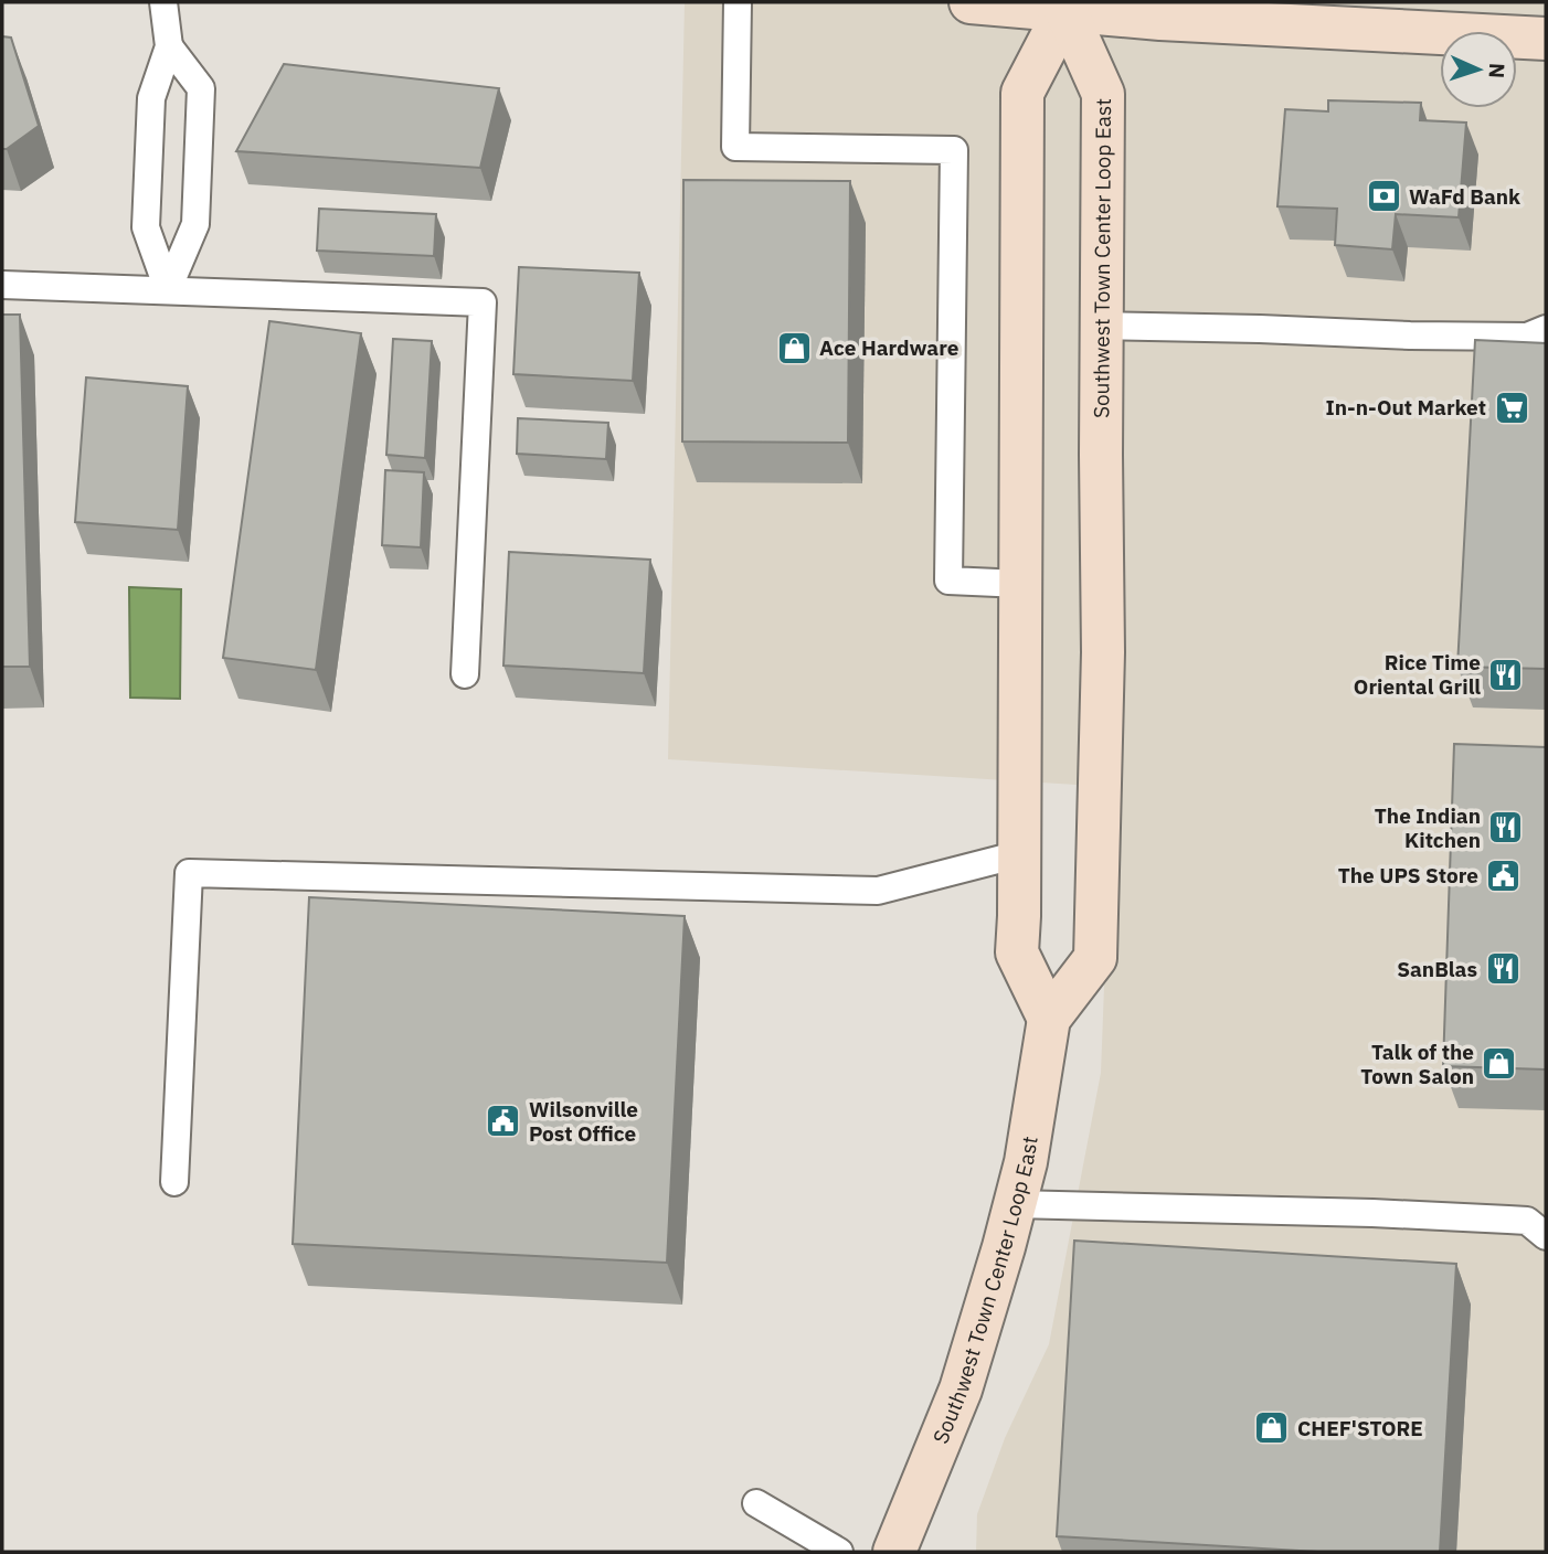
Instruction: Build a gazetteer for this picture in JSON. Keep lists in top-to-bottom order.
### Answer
{
  "streets": {
    "main road": ["Southwest Town Center Loop East"]
  },
  "places": {
    "bank": ["WaFd Bank"],
    "shop": ["Ace Hardware", "Talk of the Town Salon", "CHEF'STORE"],
    "supermarket": ["In-n-Out Market"],
    "restaurant": ["Rice Time Oriental Grill", "The Indian Kitchen", "SanBlas"],
    "public building": ["The UPS Store", "Wilsonville Post Office"]
  },
  "north": "right"
}
